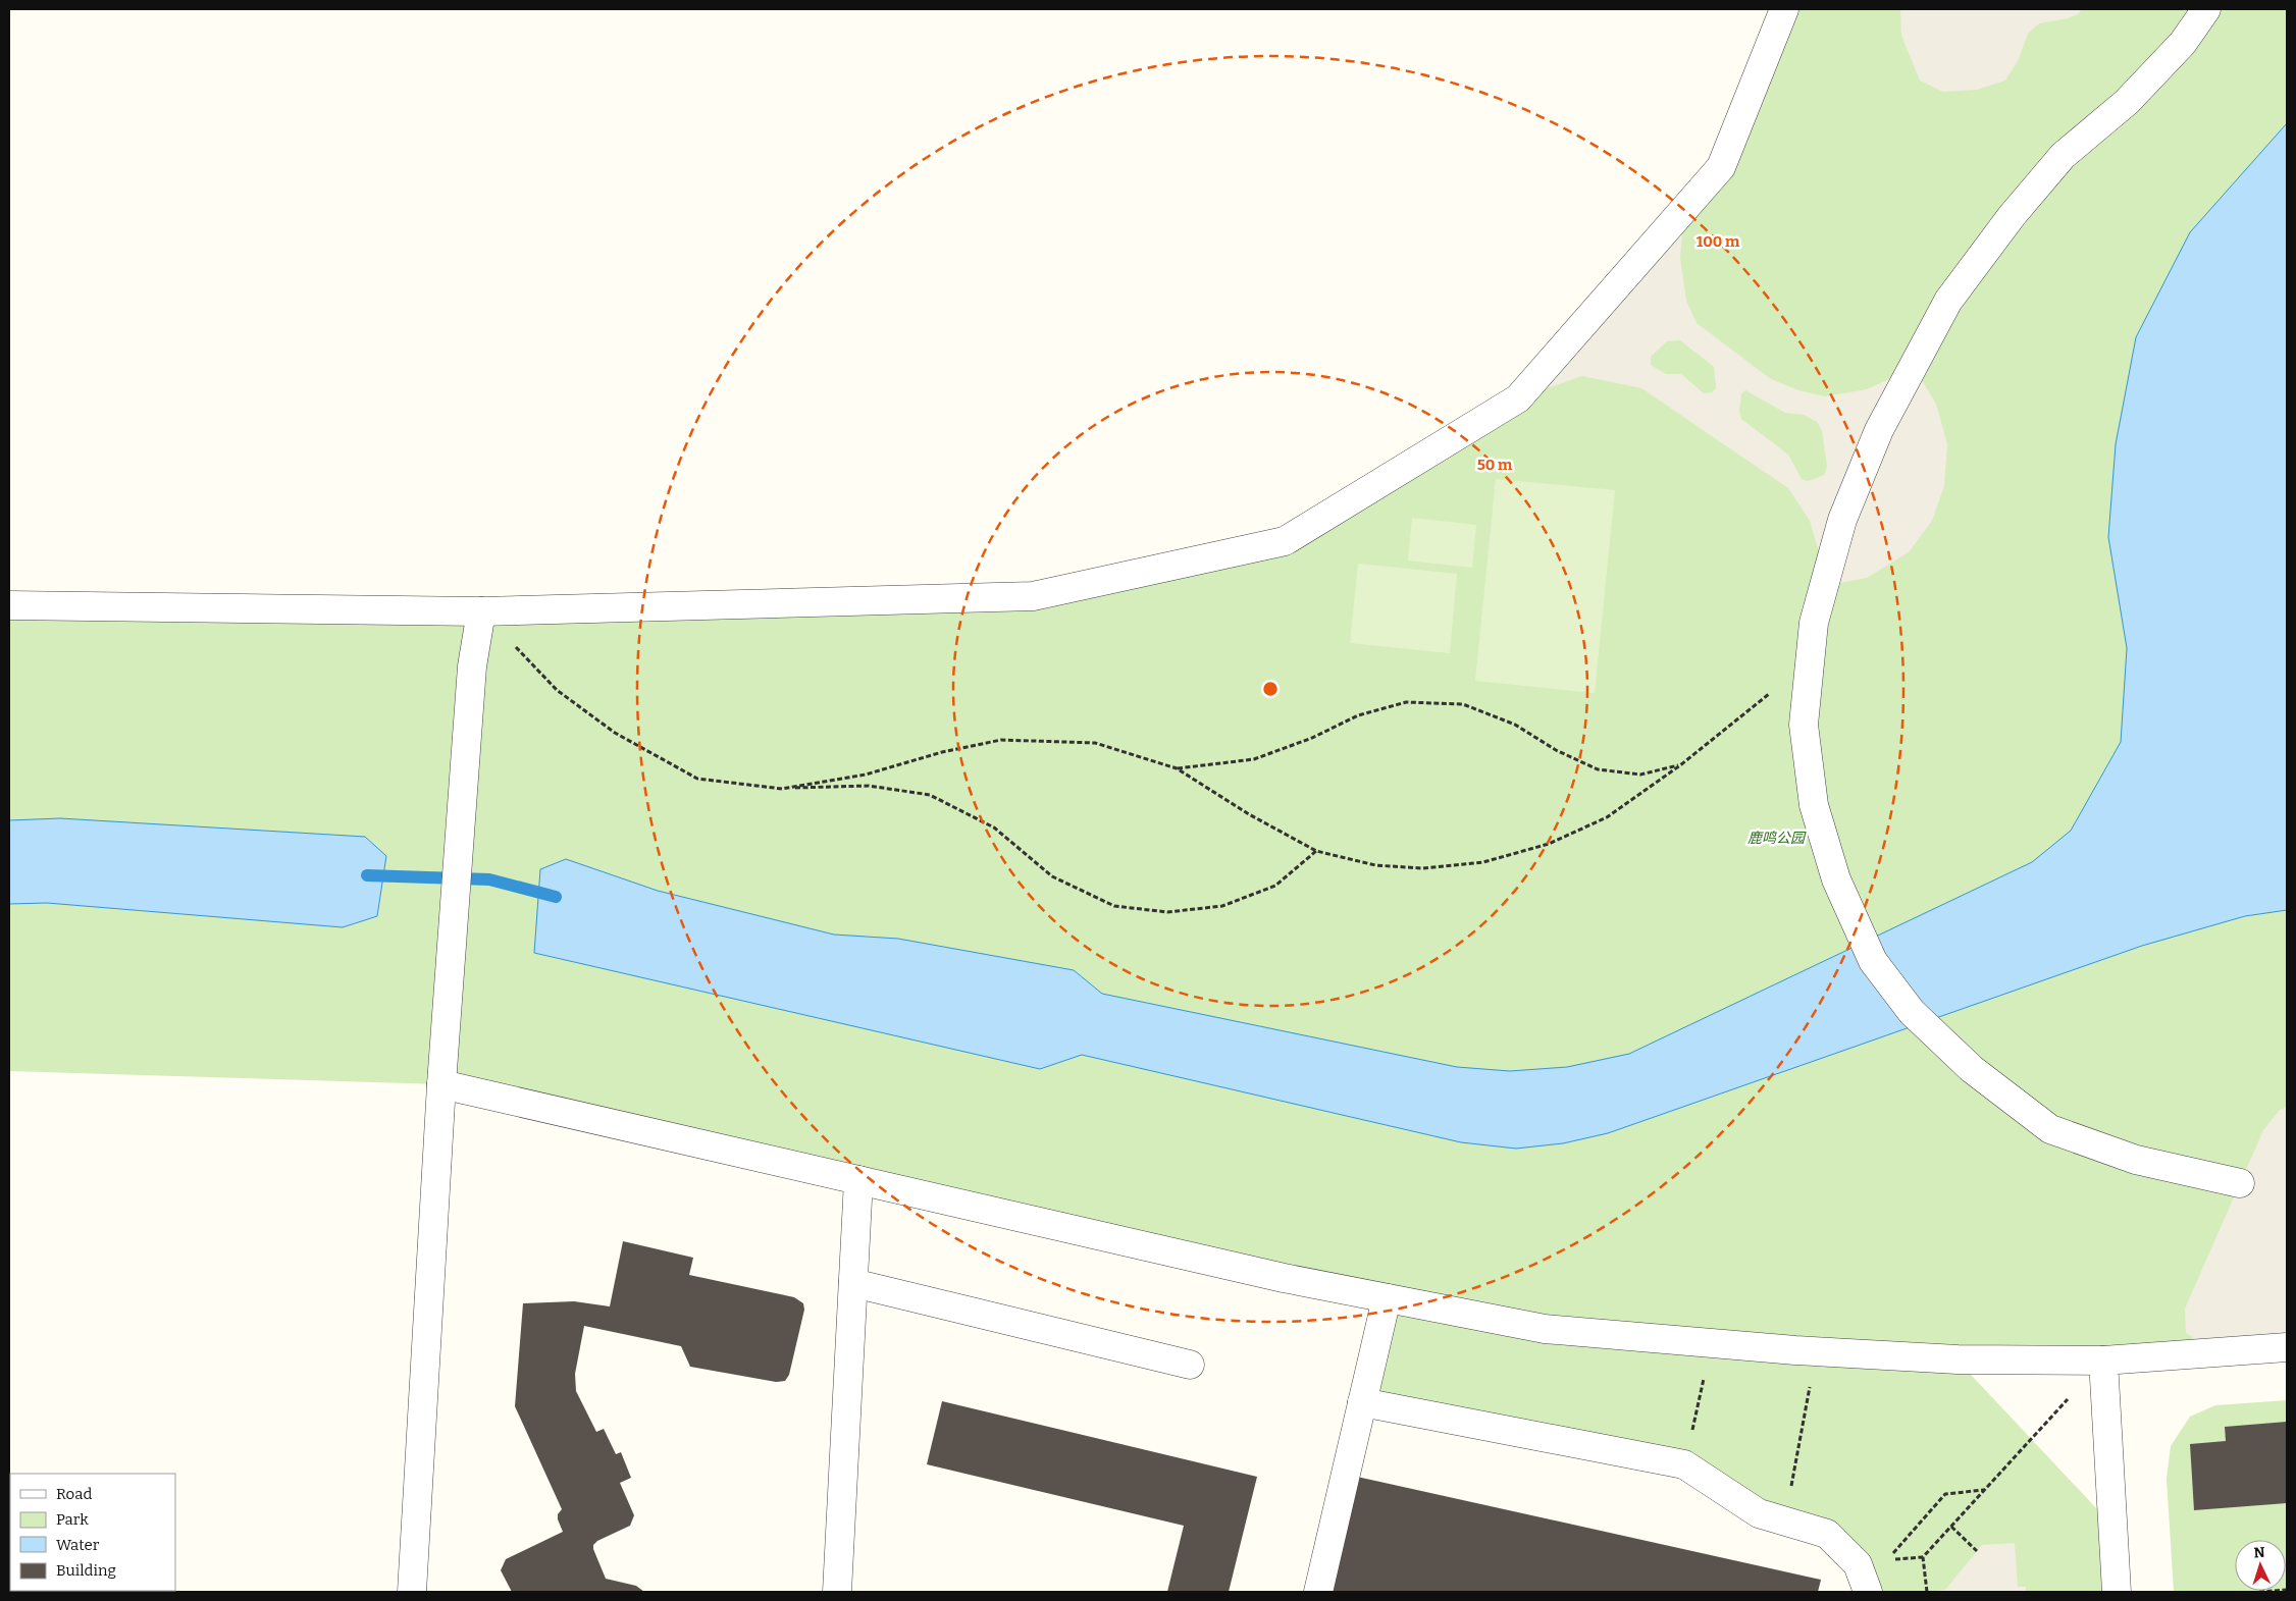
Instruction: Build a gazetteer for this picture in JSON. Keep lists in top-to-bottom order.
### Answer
{
  "parks": ["鹿鸣公园"],
  "legend": [
    "Road",
    "Park",
    "Water",
    "Building"
  ],
  "north": "top",
  "rings": ["100 m", "50 m"]
}
